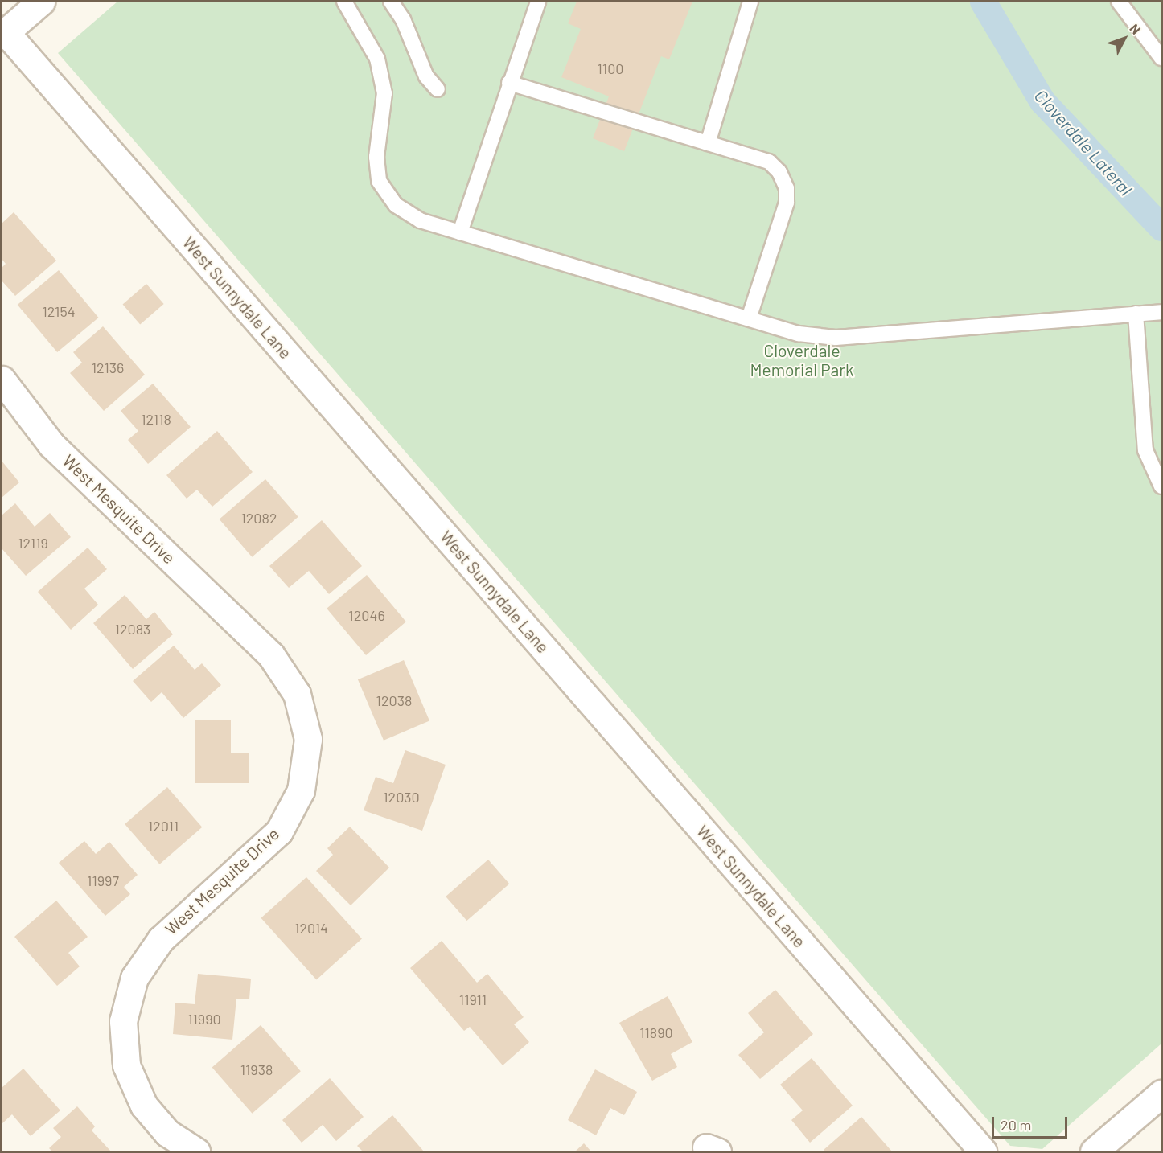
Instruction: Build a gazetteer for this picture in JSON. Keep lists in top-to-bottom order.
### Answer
{
  "streets": {
    "street": ["West Sunnydale Lane", "West Mesquite Drive"]
  },
  "water": ["Cloverdale Lateral"],
  "parks": ["Cloverdale Memorial Park"],
  "house_numbers": [
    "1100",
    "12154",
    "12136",
    "12118",
    "12082",
    "12119",
    "12046",
    "12083",
    "12038",
    "12030",
    "12011",
    "11997",
    "12014",
    "11911",
    "11990",
    "11890",
    "11938"
  ],
  "scale_bar": "20 m",
  "north": "top right"
}
